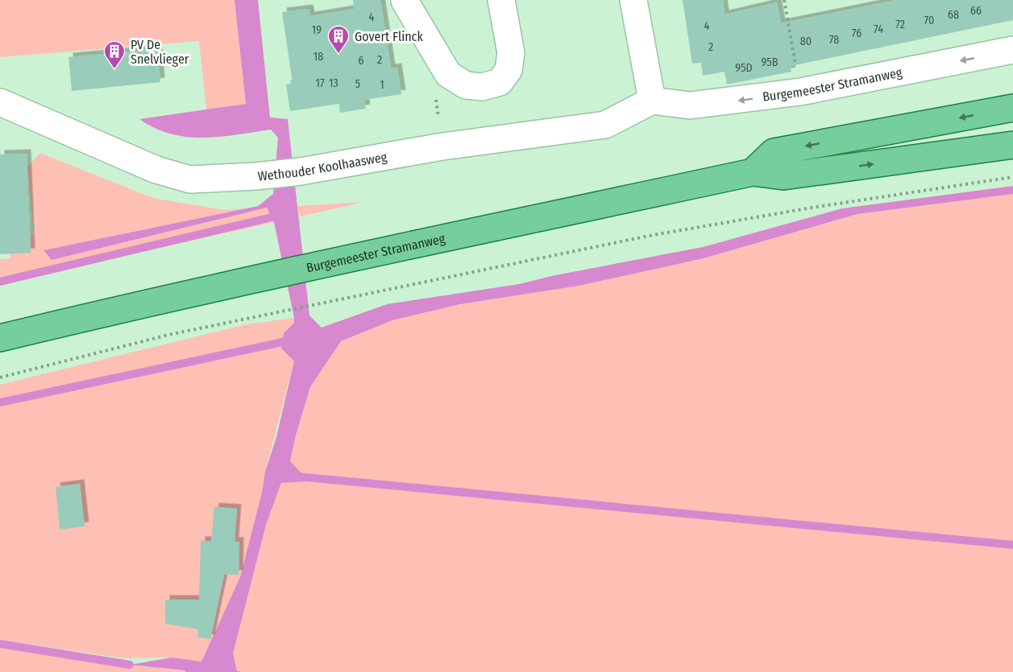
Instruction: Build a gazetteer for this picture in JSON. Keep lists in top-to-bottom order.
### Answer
{
  "streets": {
    "main road": ["Burgemeester Stramanweg"],
    "street": ["Wethouder Koolhaasweg"]
  },
  "crossings": [
    ["Burgemeester Stramanweg", "Wethouder Koolhaasweg"]
  ],
  "places": {
    "building": ["Govert Flinck", "PV De Snelvlieger"]
  },
  "house_numbers": [
    "66",
    "68",
    "4",
    "70",
    "72",
    "4",
    "74",
    "19",
    "76",
    "78",
    "80",
    "2",
    "18",
    "2",
    "6",
    "95B",
    "95D",
    "17",
    "13",
    "5",
    "1"
  ]
}
